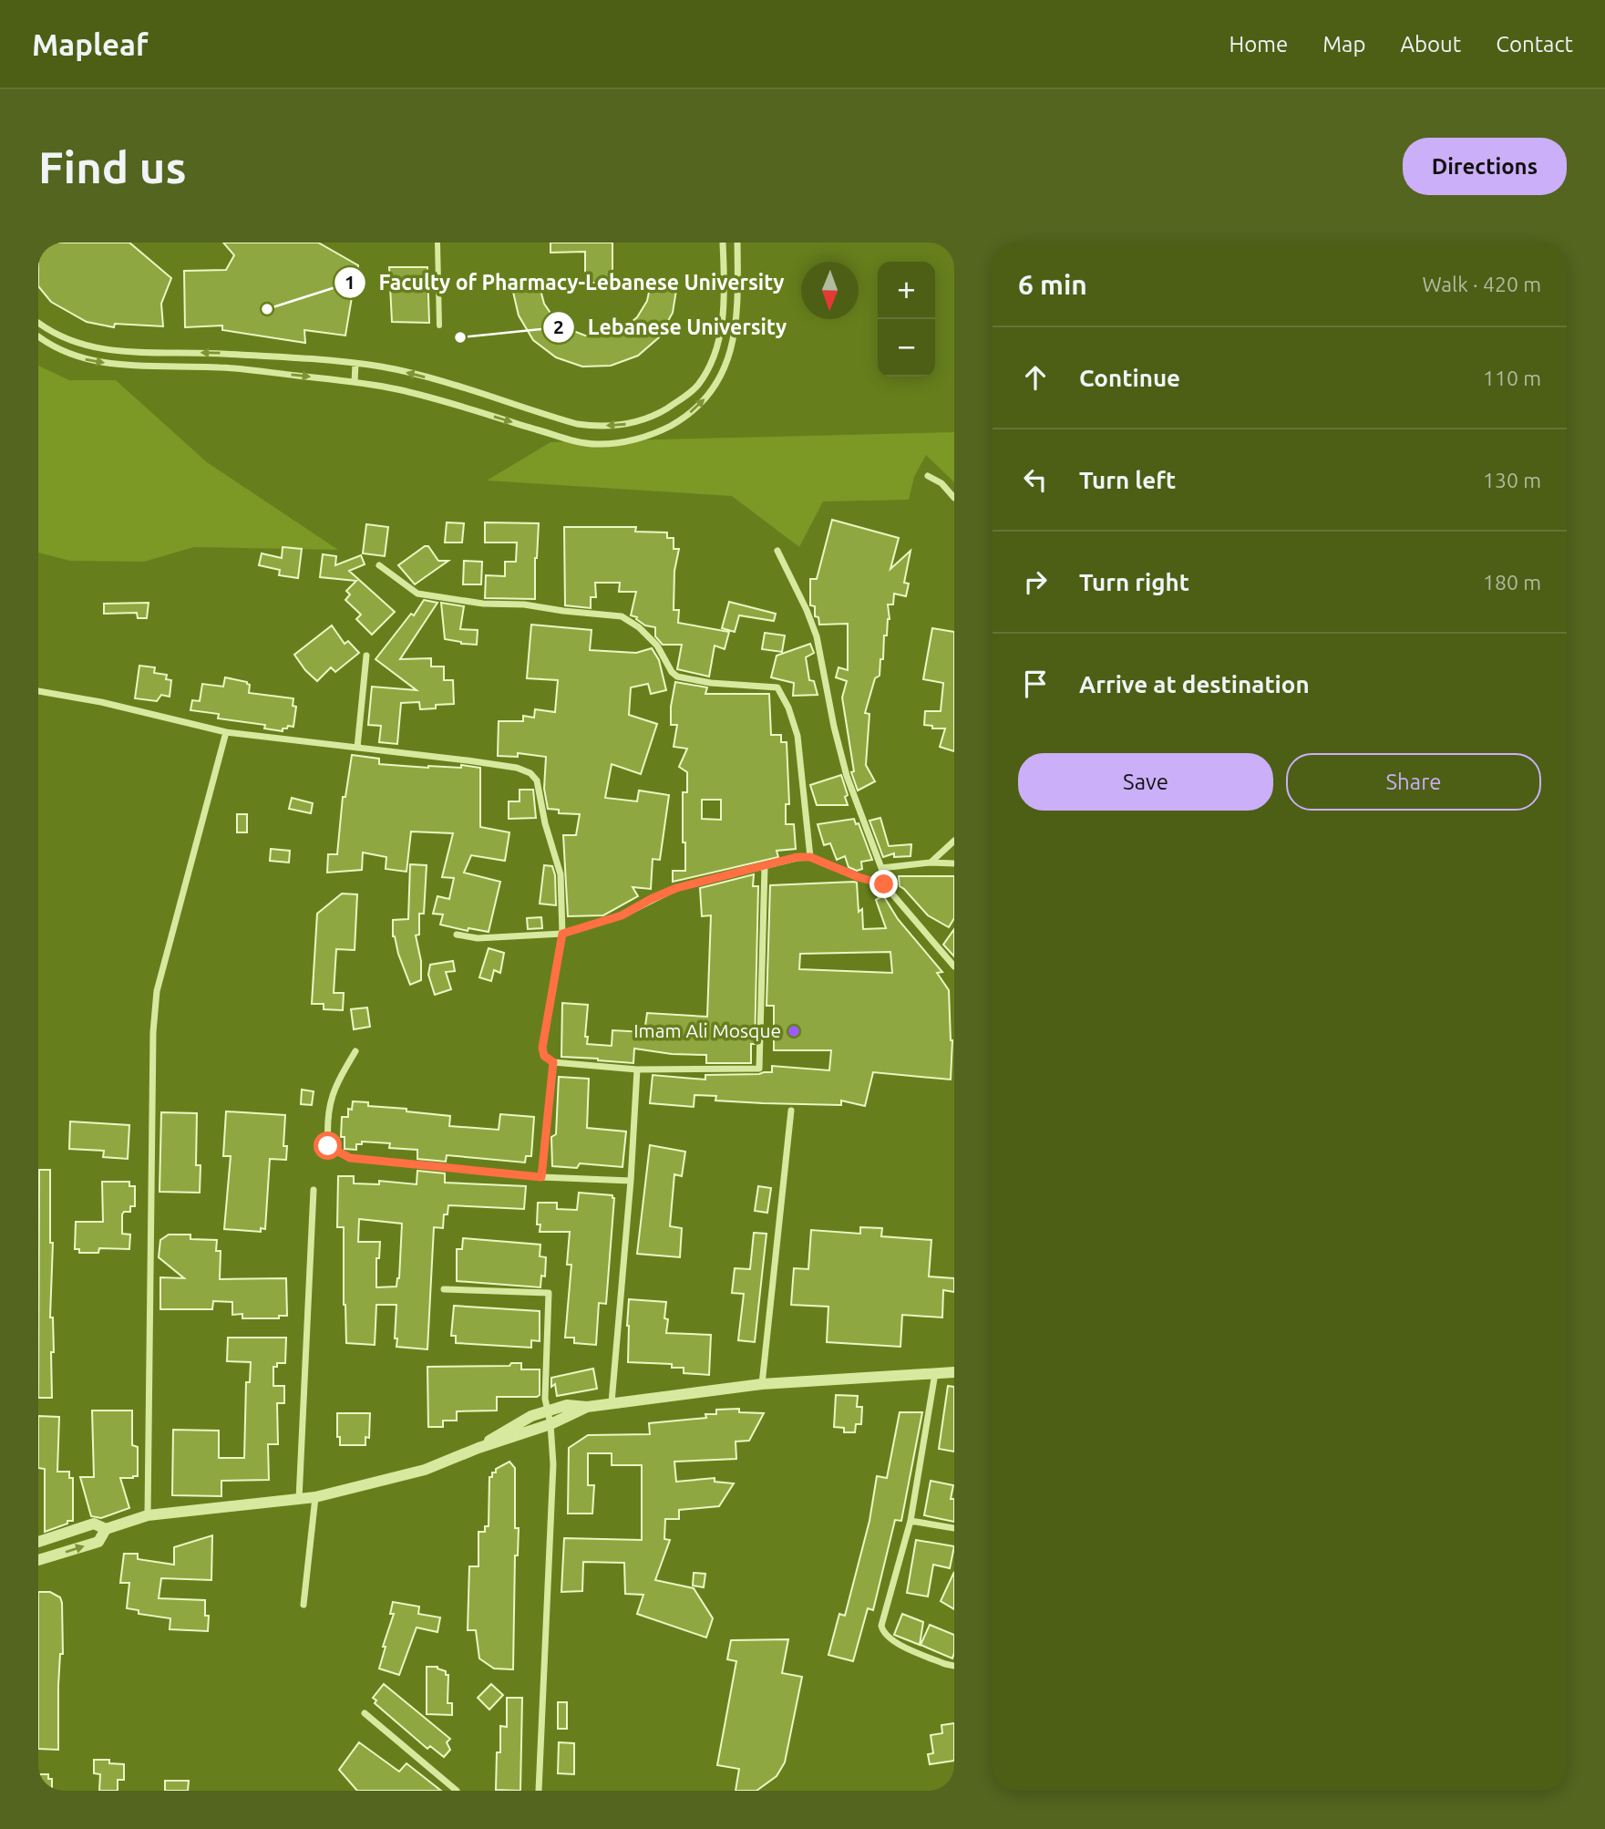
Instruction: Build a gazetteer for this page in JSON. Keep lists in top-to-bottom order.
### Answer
{
  "places": ["Faculty of Pharmacy-Lebanese University", "Lebanese University", "Imam Ali Mosque"],
  "north": "bottom",
  "page": {
    "header": "Mapleaf",
    "nav": [
      "Home",
      "Map",
      "About",
      "Contact"
    ],
    "buttons": [
      "Directions",
      ["Save", "Share"]
    ],
    "title": "Find us",
    "heading": ["6 min", "Walk · 420 m"],
    "map_buttons": ["+", "−"],
    "list": [
      ["Continue", "110 m"],
      ["Turn left", "130 m"],
      ["Turn right", "180 m"],
      "Arrive at destination"
    ]
  }
}
